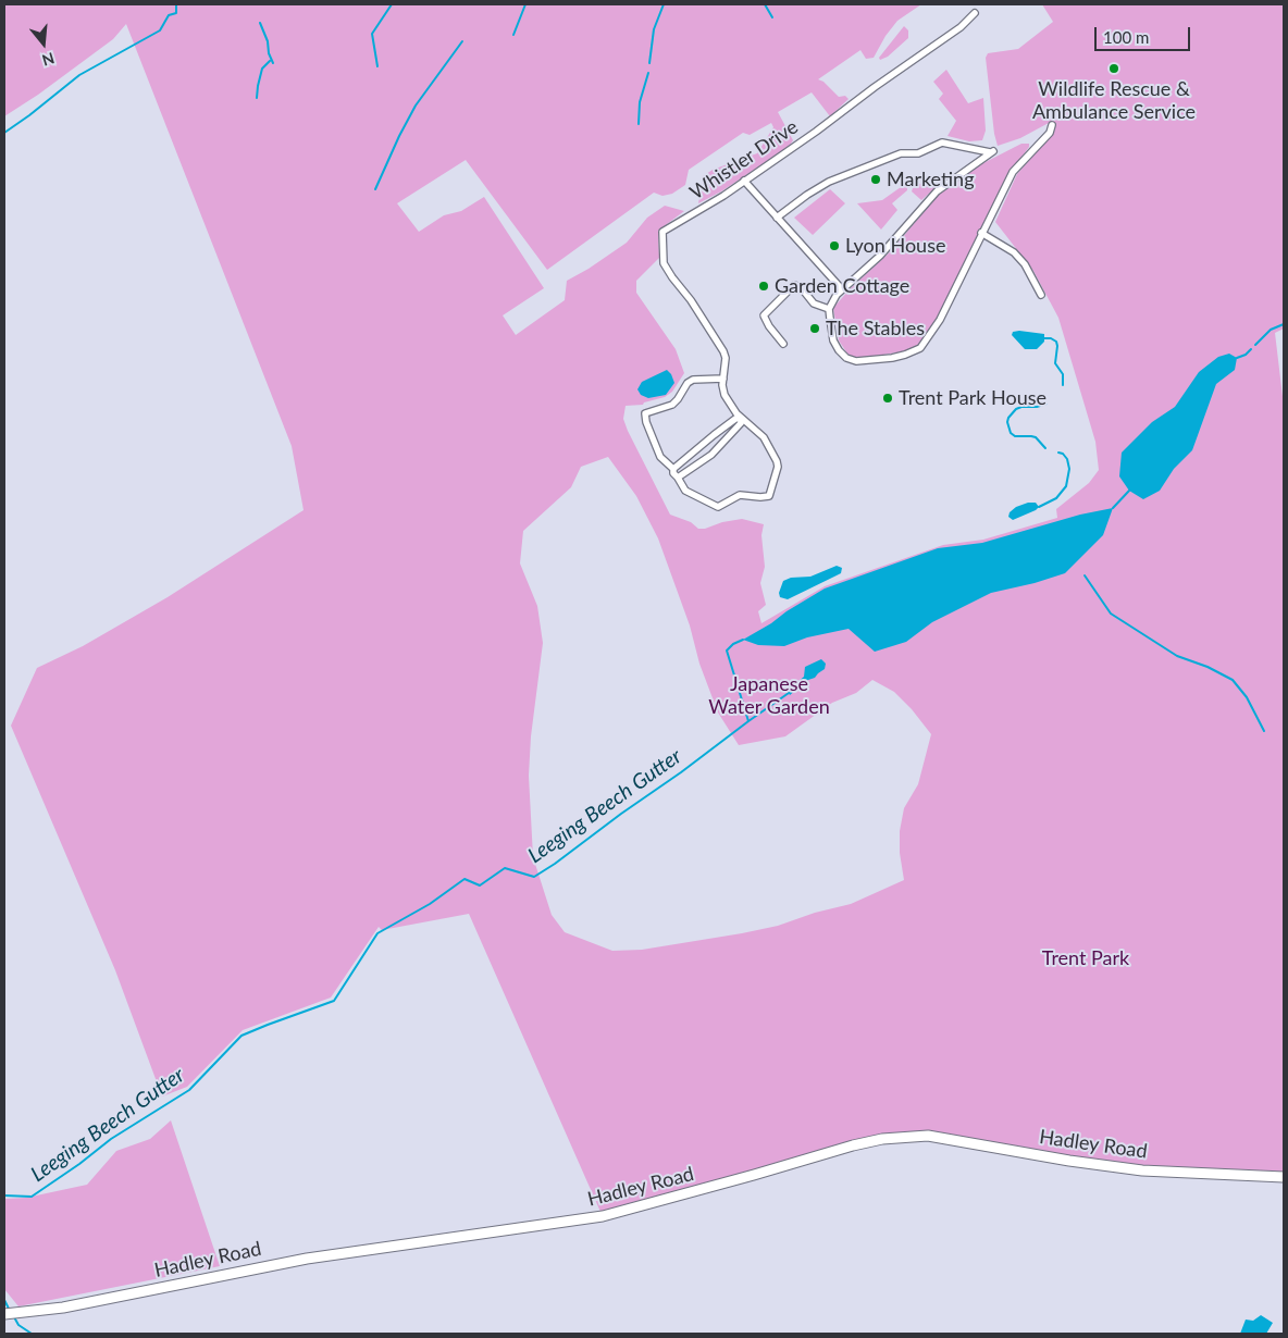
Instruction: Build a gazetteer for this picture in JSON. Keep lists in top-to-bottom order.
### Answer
{
  "streets": {
    "street": ["Whistler Drive", "Hadley Road"]
  },
  "water": ["Leeging Beech Gutter"],
  "parks": ["Japanese Water Garden", "Trent Park"],
  "places": [
    "Wildlife Rescue & Ambulance Service",
    "Marketing",
    "Lyon House",
    "Garden Cottage",
    "The Stables",
    "Trent Park House"
  ],
  "scale_bar": "100 m",
  "north": "bottom"
}
